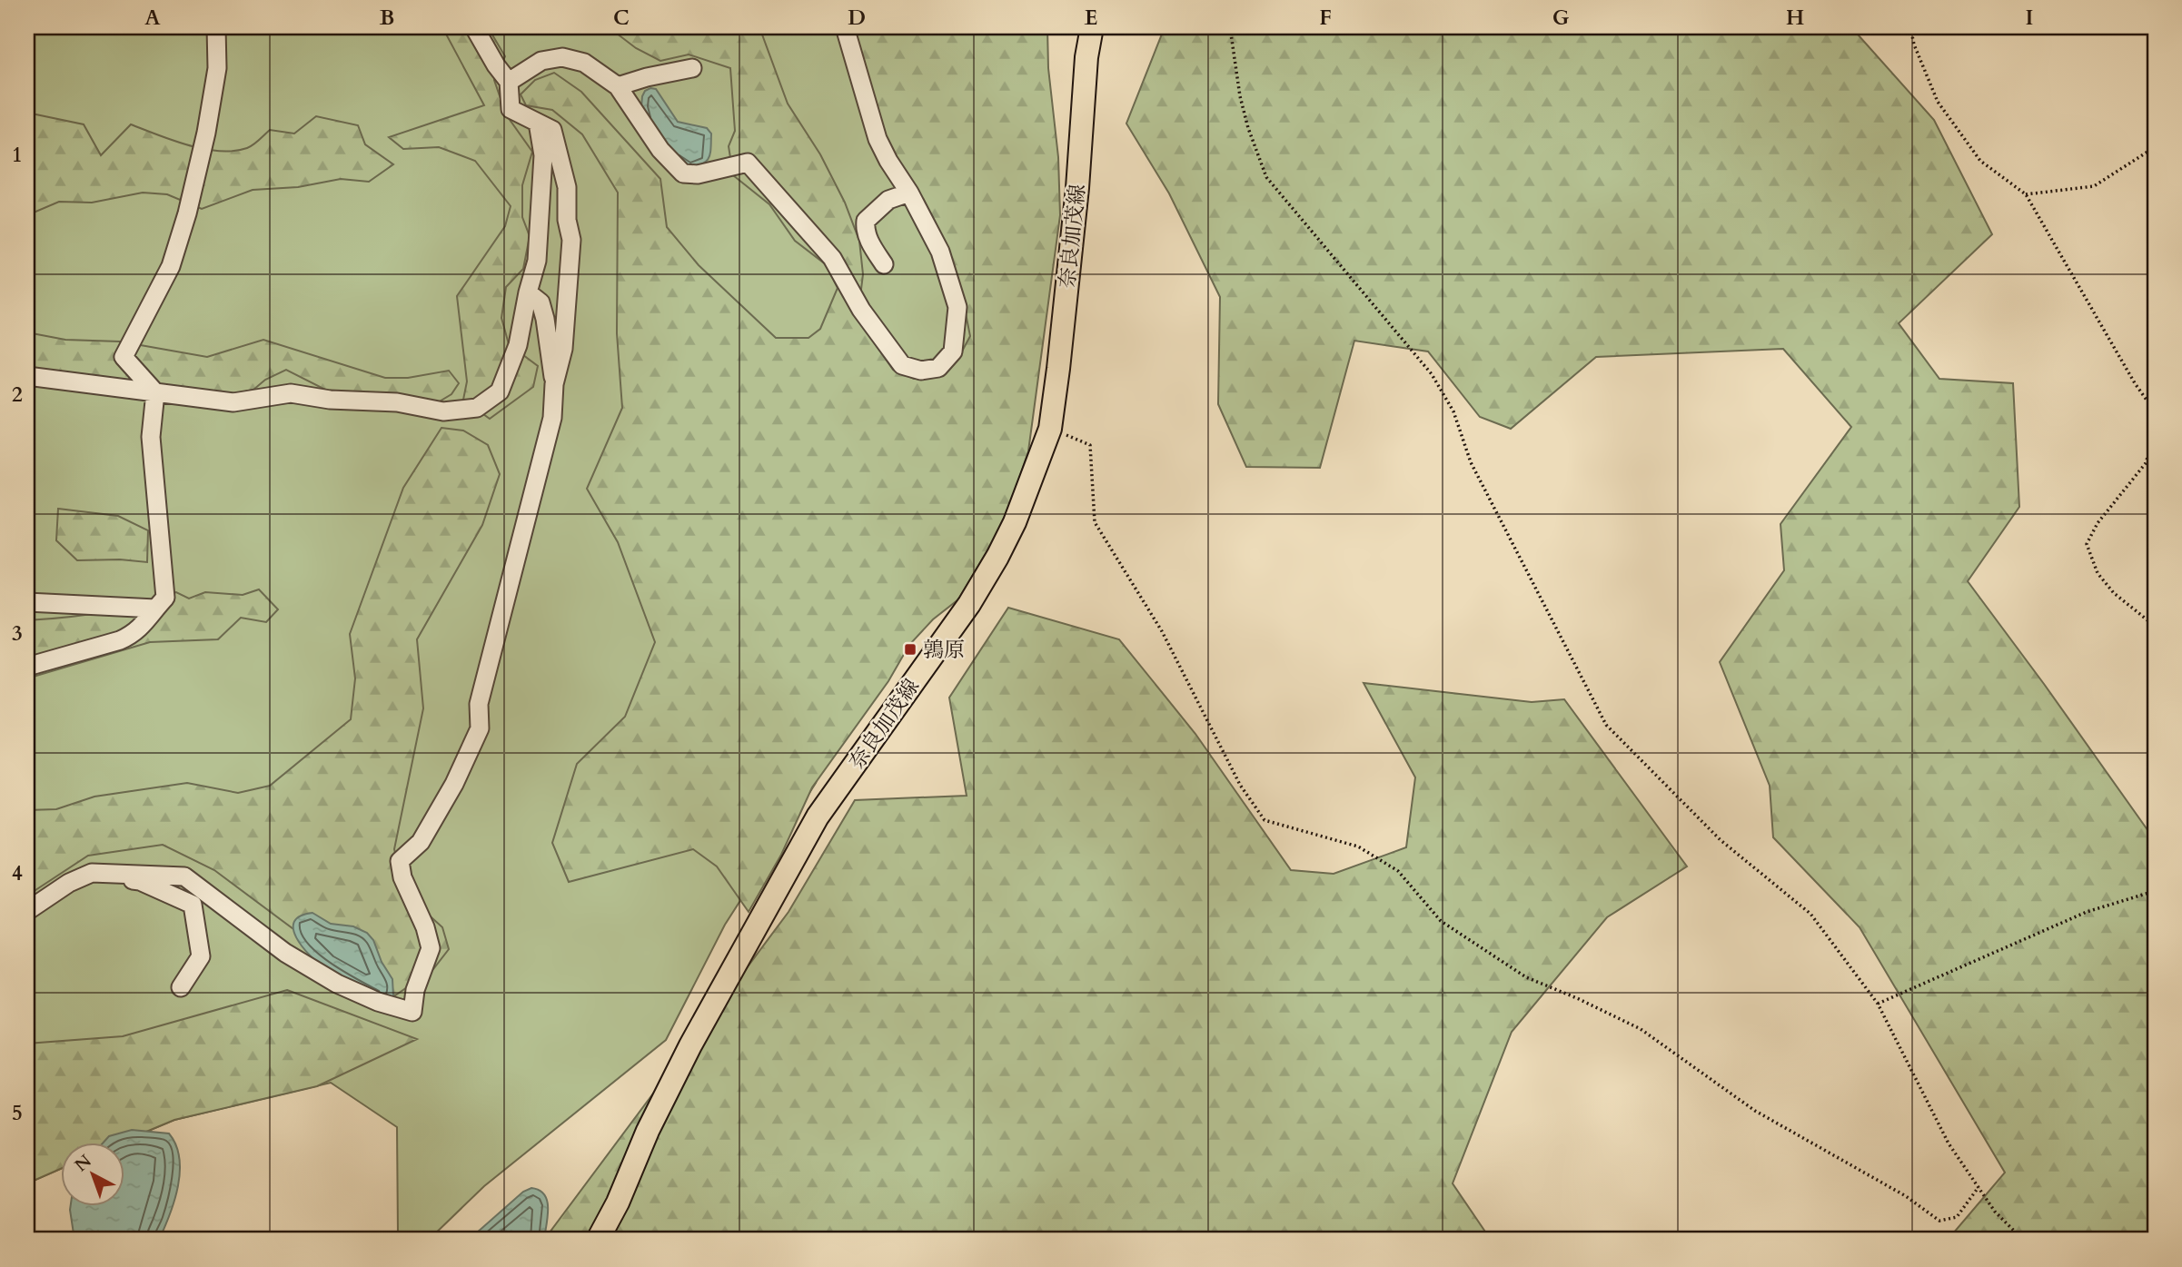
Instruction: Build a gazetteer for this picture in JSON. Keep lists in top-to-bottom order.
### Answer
{
  "streets": {
    "main road": ["奈良加茂線"]
  },
  "places": {
    "transit": ["鶉原"]
  },
  "north": "top left",
  "grid": {
    "columns": [
      "A",
      "B",
      "C",
      "D",
      "E",
      "F",
      "G",
      "H",
      "I"
    ],
    "rows": [
      "1",
      "2",
      "3",
      "4",
      "5"
    ]
  }
}
